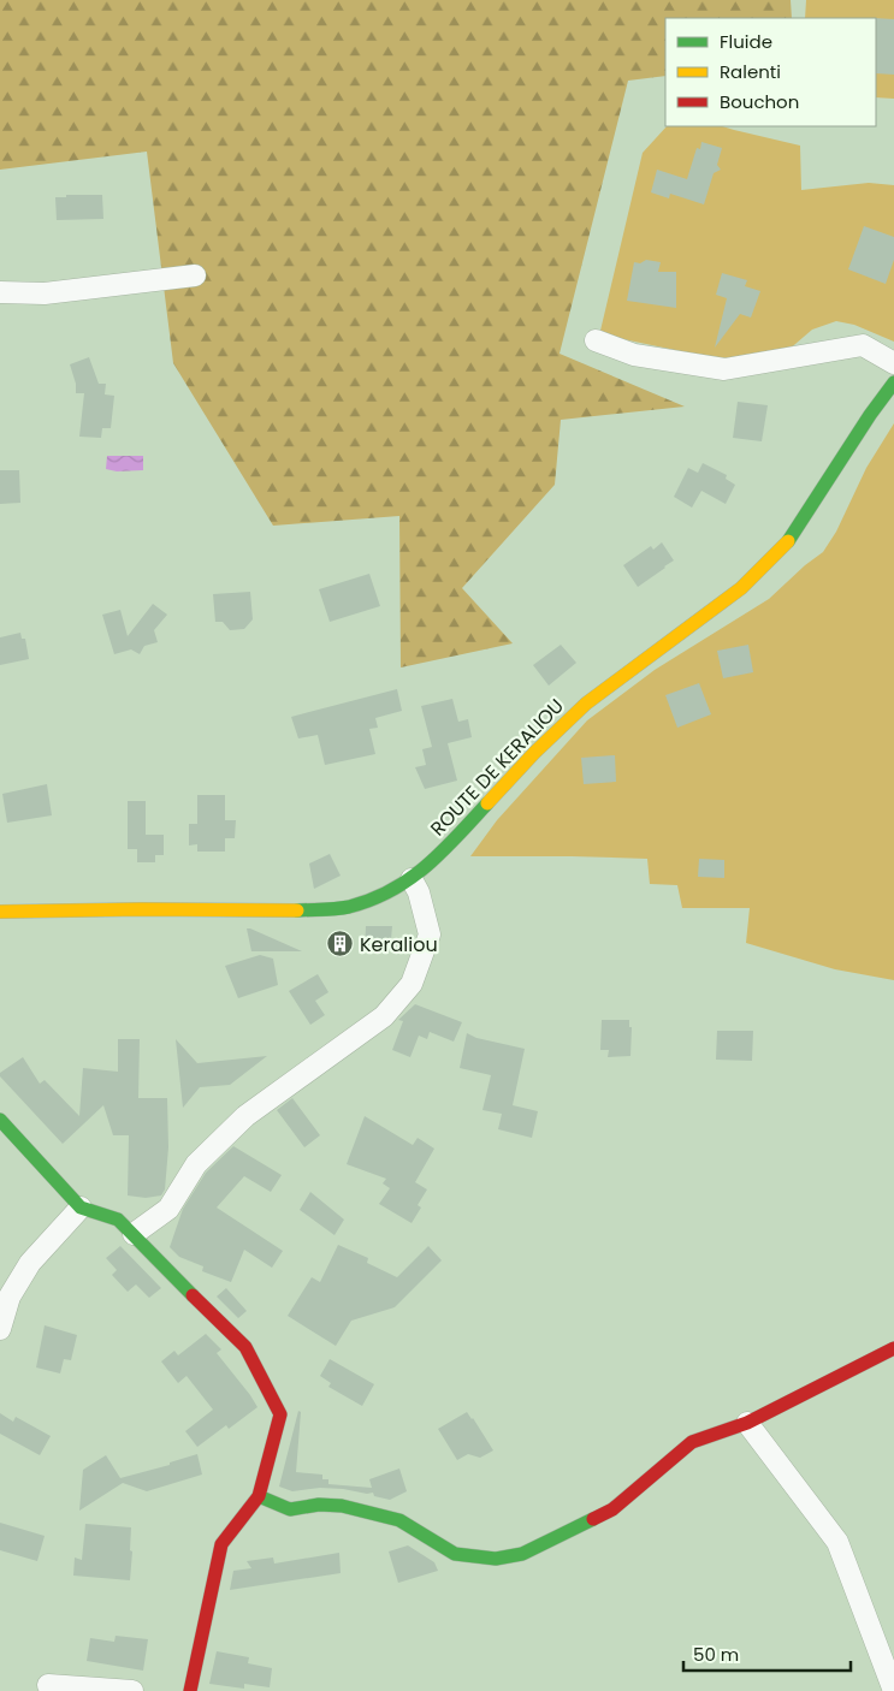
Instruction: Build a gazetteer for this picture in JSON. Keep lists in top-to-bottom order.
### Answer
{
  "streets": {
    "street": ["ROUTE DE KERALIOU"]
  },
  "places": {
    "building": ["Keraliou"]
  },
  "legend": ["Fluide", "Ralenti", "Bouchon"],
  "scale_bar": "50 m"
}
